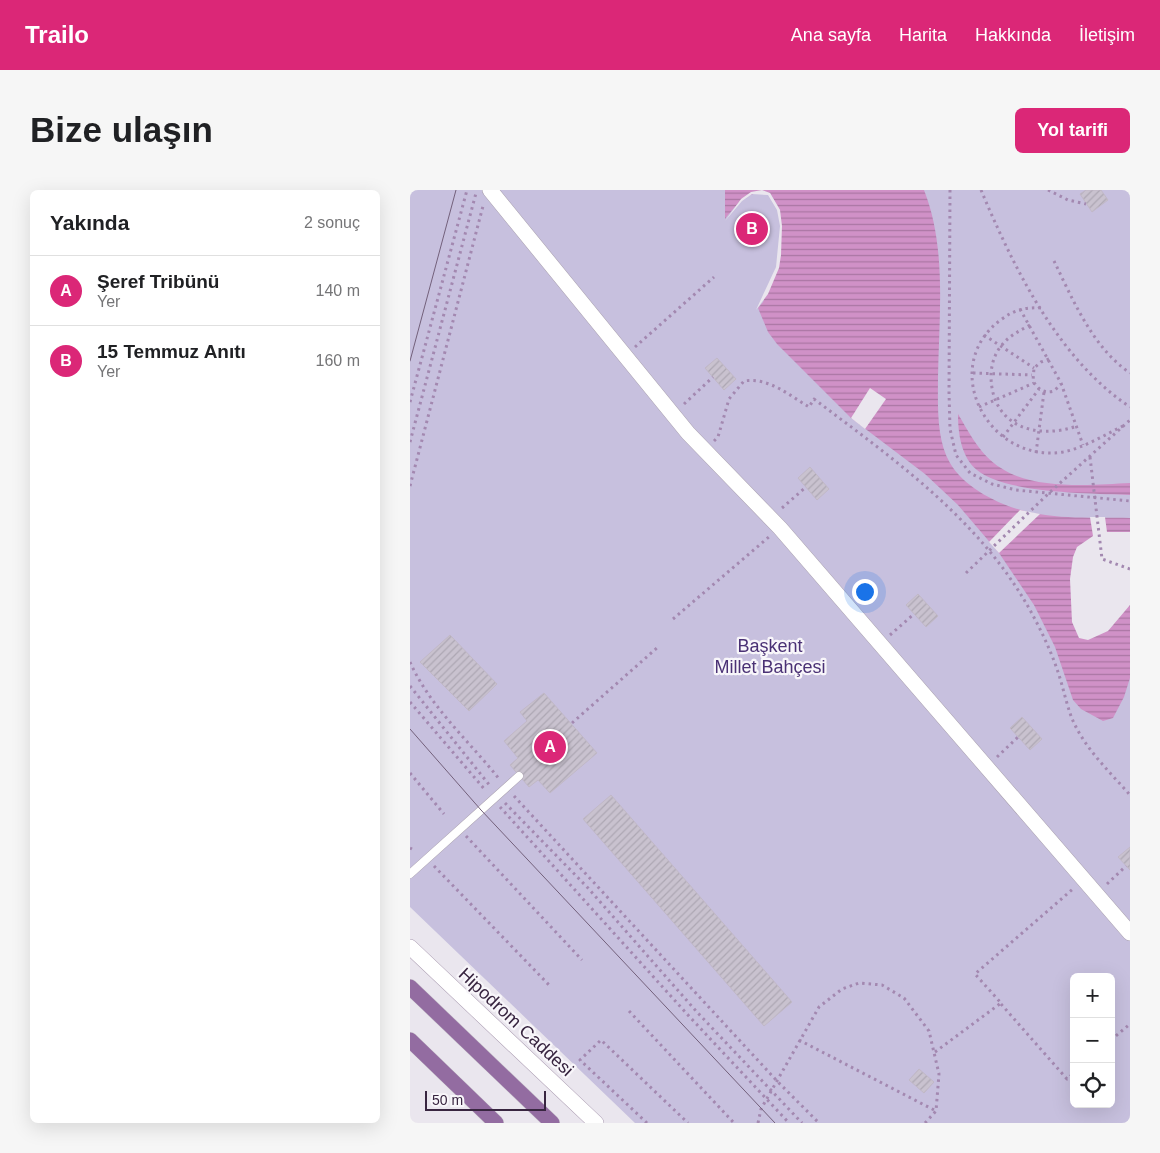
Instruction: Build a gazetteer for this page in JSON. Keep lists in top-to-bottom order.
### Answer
{
  "streets": {
    "street": ["Hipodrom Caddesi"]
  },
  "parks": ["Başkent Millet Bahçesi"],
  "scale_bar": "50 m",
  "page": {
    "header": "Trailo",
    "nav": [
      "Ana sayfa",
      "Harita",
      "Hakkında",
      "İletişim"
    ],
    "buttons": "Yol tarifi",
    "title": "Bize ulaşın",
    "heading": ["Yakında", "2 sonuç"],
    "pins": ["B", "A"],
    "list": [
      {
        "mark": "A",
        "name": "Şeref Tribünü",
        "note": "Yer",
        "value": "140 m"
      },
      {
        "mark": "B",
        "name": "15 Temmuz Anıtı",
        "note": "Yer",
        "value": "160 m"
      }
    ],
    "map_buttons": ["+", "−"],
    "scale": "50 m"
  }
}
